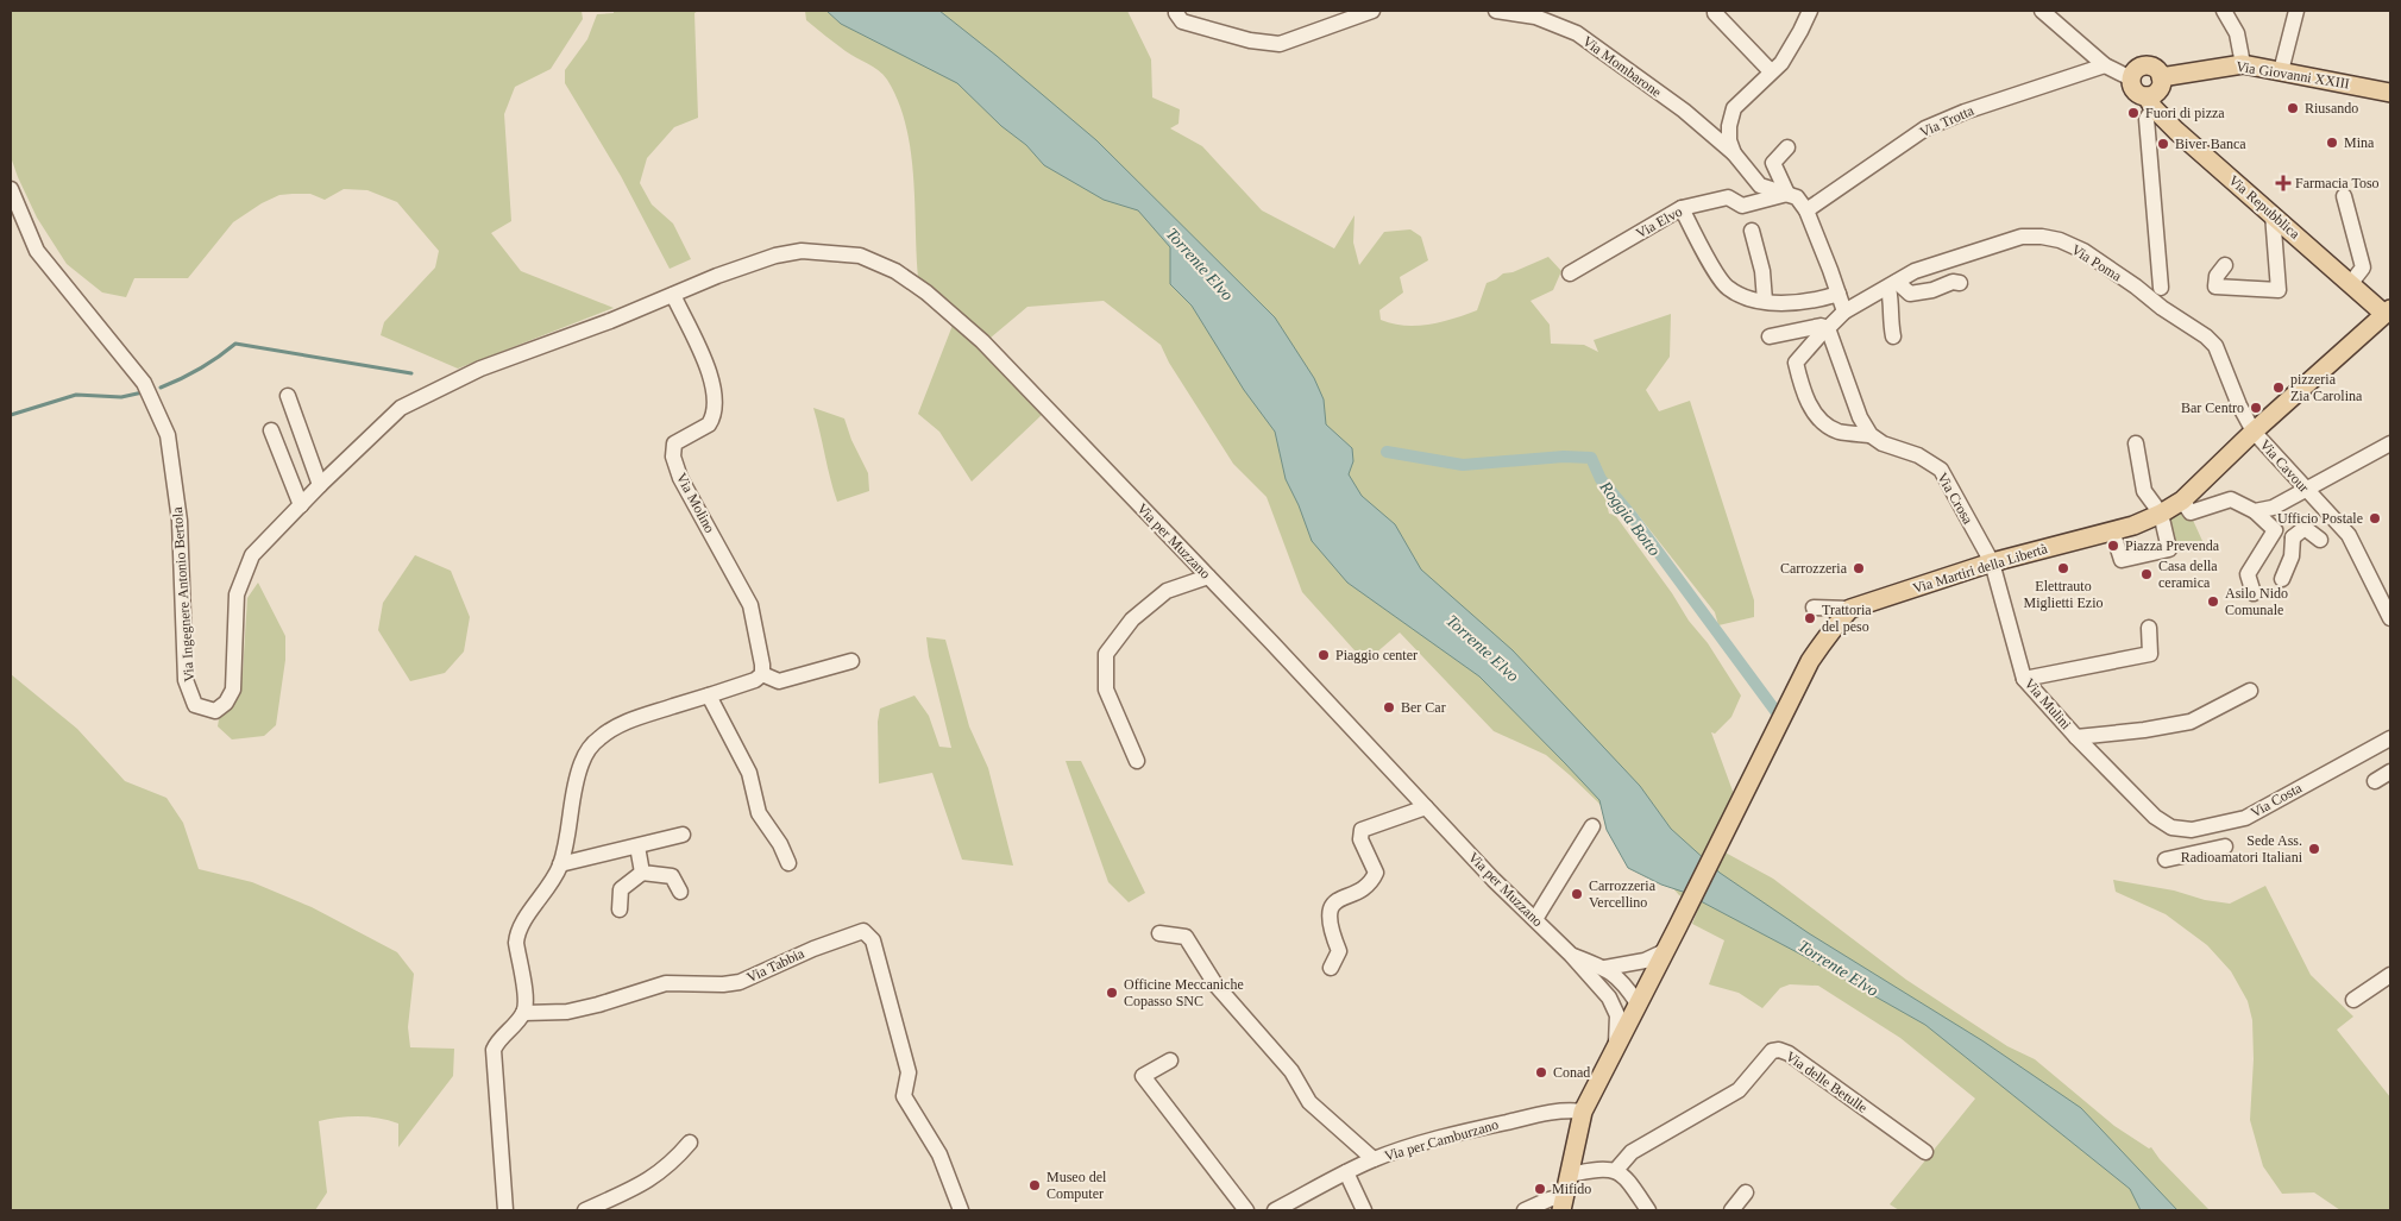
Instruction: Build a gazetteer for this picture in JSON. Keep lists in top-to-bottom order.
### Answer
{
  "streets": {
    "main road": ["Via Giovanni XXIII", "Via Repubblica", "Via Martiri della Libertà"],
    "street": [
      "Via Mombarone",
      "Via Trotta",
      "Via Elvo",
      "Via Poma",
      "Via Cavour",
      "Via Crosa",
      "Via Molino",
      "Via per Muzzano",
      "Via Ingegnere Antonio Bertola",
      "Via Mulini",
      "Via Costa",
      "Via Tabbia",
      "Via delle Betulle",
      "Via per Camburzano"
    ]
  },
  "crossings": [
    ["Via Mombarone", "Via Elvo"],
    ["Via Giovanni XXIII", "Via Repubblica"],
    ["Via Repubblica", "Via Martiri della Libertà"],
    ["Via Poma", "Via Cavour"],
    ["Via Poma", "Via Crosa"],
    ["Via Poma", "Via Martiri della Libertà"],
    ["Via Cavour", "Via Martiri della Libertà"],
    ["Via Crosa", "Via Martiri della Libertà"],
    ["Via Crosa", "Via Mulini"],
    ["Via Molino", "Via per Muzzano"],
    ["Via Molino", "Via Ingegnere Antonio Bertola"],
    ["Via per Muzzano", "Via Ingegnere Antonio Bertola"],
    ["Via Martiri della Libertà", "Via Mulini"],
    ["Via Mulini", "Via Costa"]
  ],
  "water": ["Torrente Elvo", "Roggia Botto"],
  "places": {
    "other": [
      "Riusando",
      "Fuori di pizza",
      "Mina",
      "Biver Banca",
      "pizzeria Zia Carolina",
      "Bar Centro",
      "Ufficio Postale",
      "Piazza Prevenda",
      "Carrozzeria",
      "Elettrauto Miglietti Ezio",
      "Casa della ceramica",
      "Asilo Nido Comunale",
      "Trattoria del peso",
      "Piaggio center",
      "Ber Car",
      "Sede Ass. Radioamatori Italiani",
      "Carrozzeria Vercellino",
      "Officine Meccaniche Copasso SNC",
      "Conad",
      "Museo del Computer",
      "Mifido"
    ],
    "health": ["Farmacia Toso"]
  }
}
